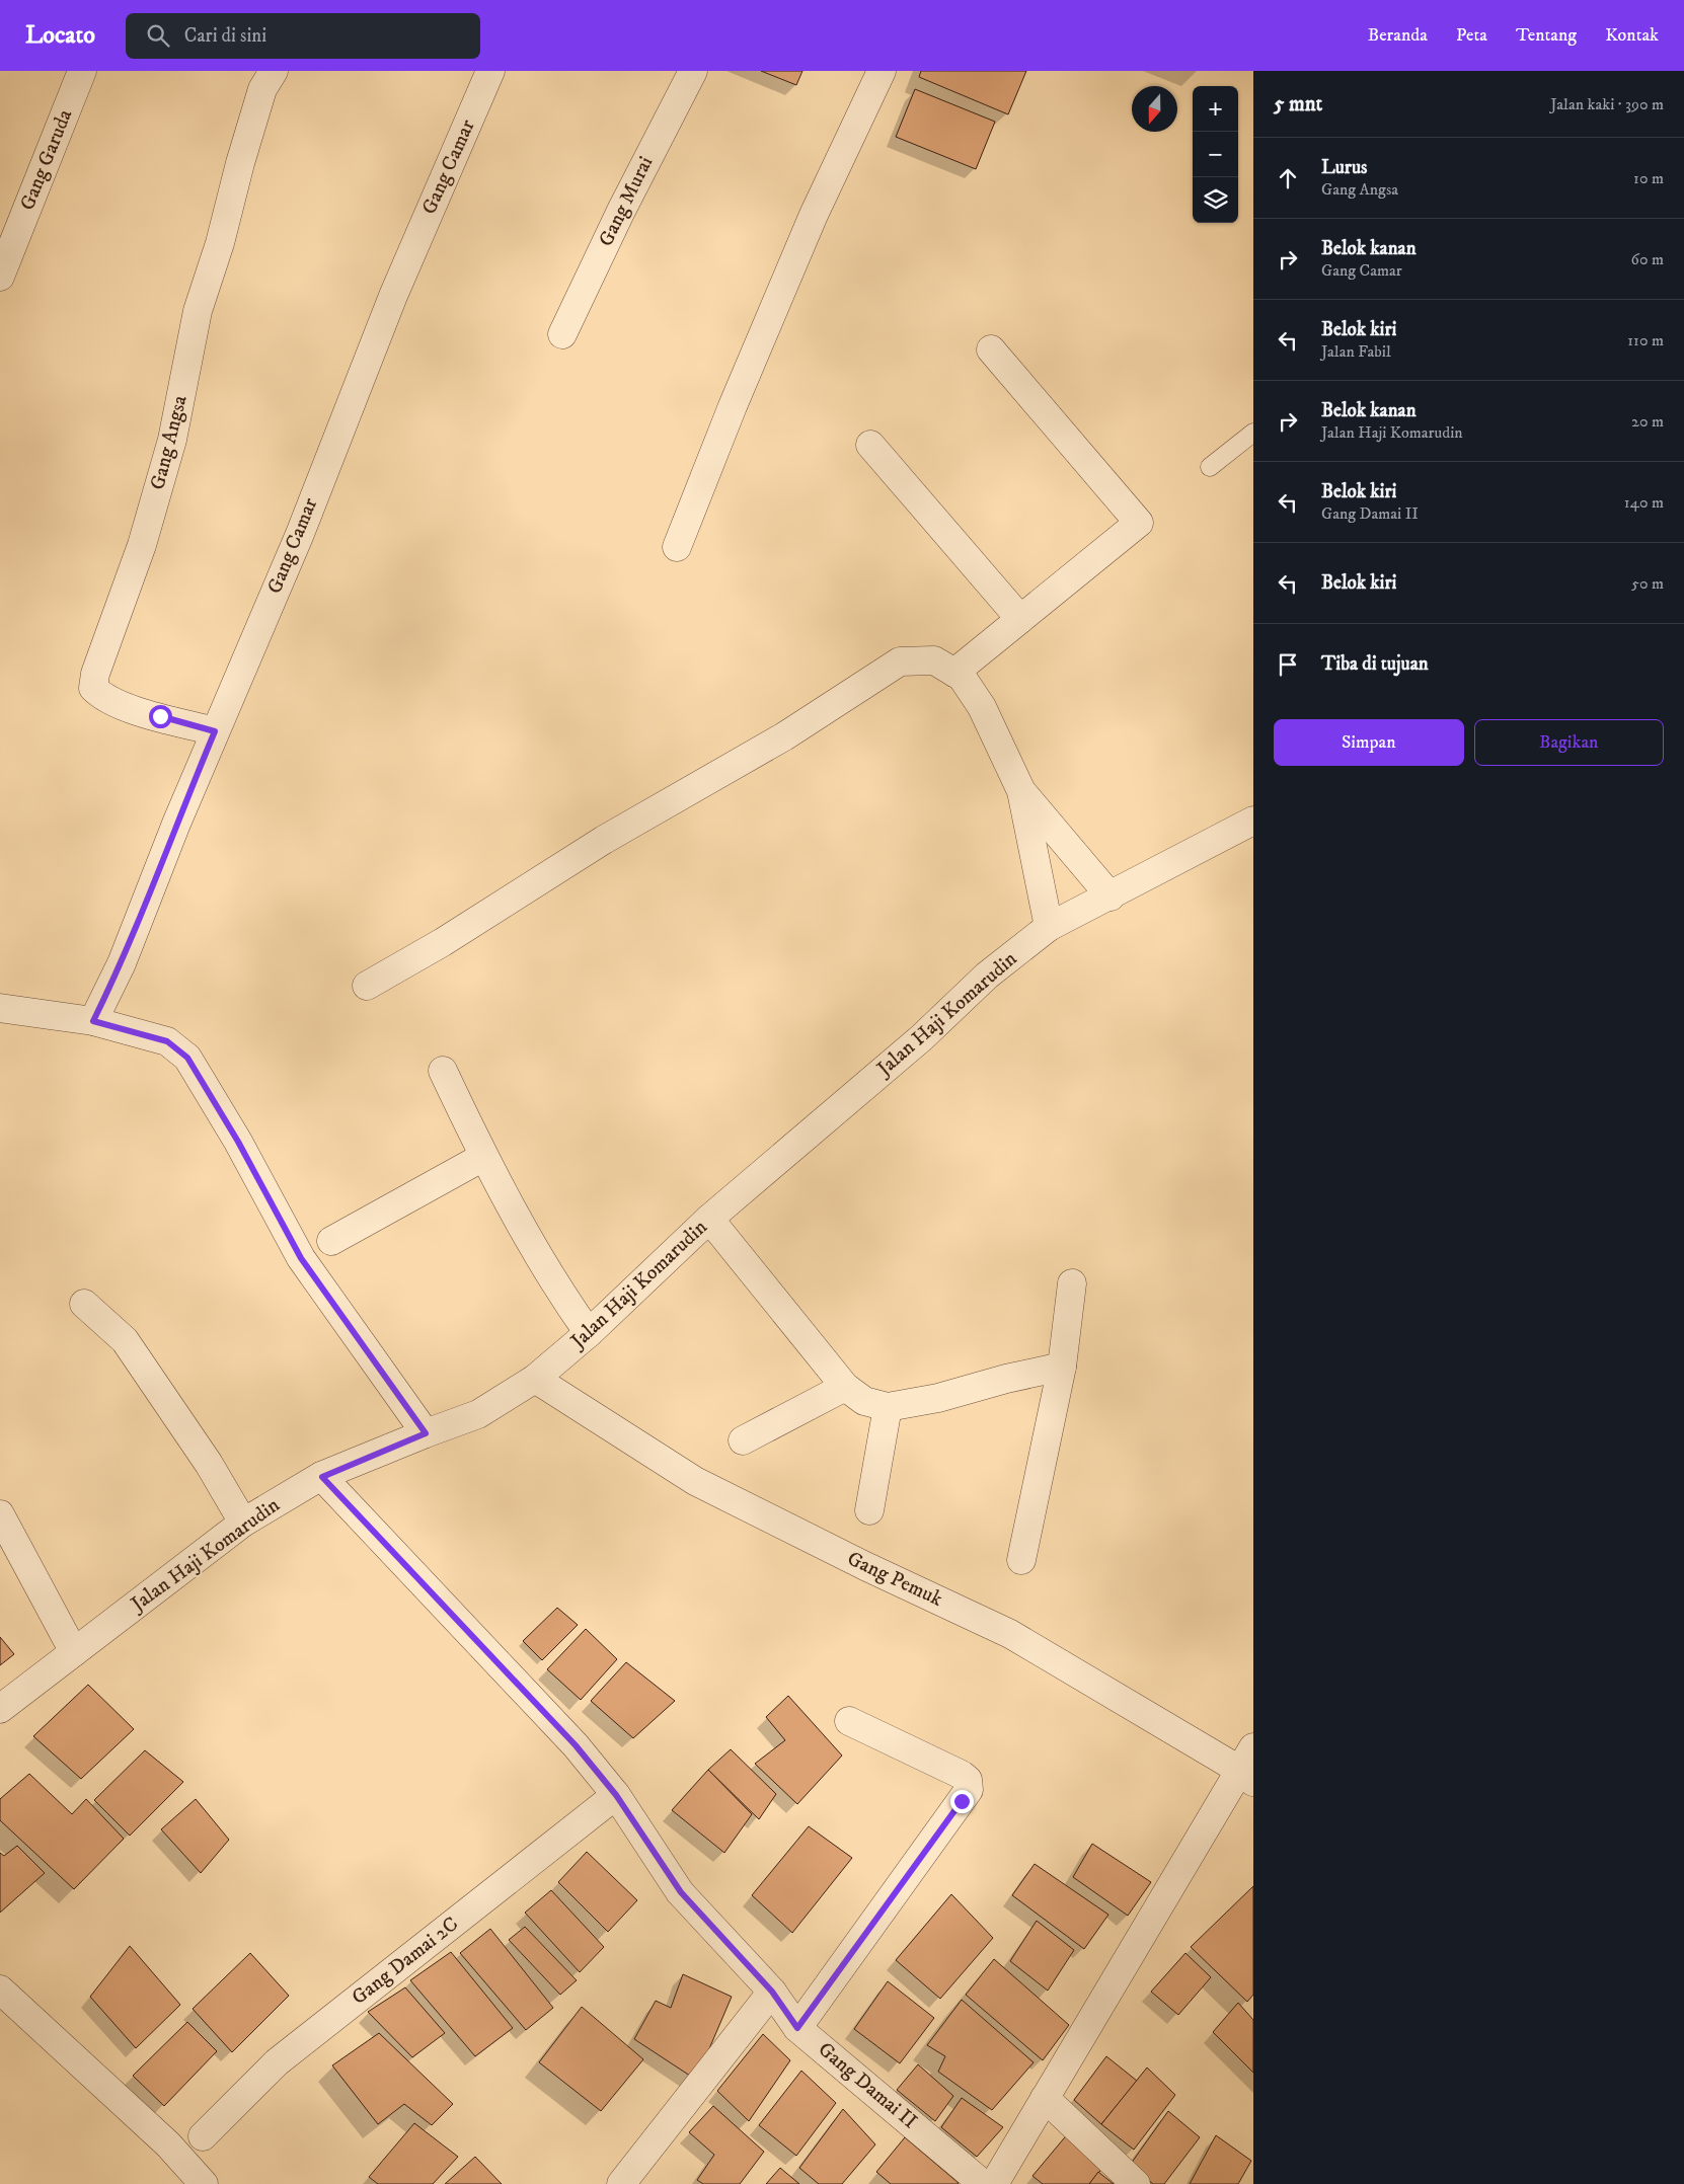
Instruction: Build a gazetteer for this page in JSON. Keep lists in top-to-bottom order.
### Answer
{
  "streets": {
    "street": [
      "Gang Garuda",
      "Gang Camar",
      "Gang Murai",
      "Gang Angsa",
      "Jalan Haji Komarudin",
      "Gang Pemuk",
      "Gang Damai 2C",
      "Gang Damai II"
    ]
  },
  "crossings": [
    ["Gang Camar", "Gang Angsa"],
    ["Jalan Haji Komarudin", "Gang Pemuk"],
    ["Jalan Haji Komarudin", "Gang Damai II"],
    ["Gang Damai 2C", "Gang Damai II"]
  ],
  "north": "bottom",
  "page": {
    "header": "Locato",
    "search": "Cari di sini",
    "nav": [
      "Beranda",
      "Peta",
      "Tentang",
      "Kontak"
    ],
    "heading": ["5 mnt", "Jalan kaki · 390 m"],
    "map_buttons": ["+", "−"],
    "list": [
      ["Lurus", "Gang Angsa", "10 m"],
      ["Belok kanan", "Gang Camar", "60 m"],
      ["Belok kiri", "Jalan Fabil", "110 m"],
      ["Belok kanan", "Jalan Haji Komarudin", "20 m"],
      ["Belok kiri", "Gang Damai II", "140 m"],
      ["Belok kiri", "50 m"],
      "Tiba di tujuan"
    ],
    "buttons": ["Simpan", "Bagikan"]
  }
}
